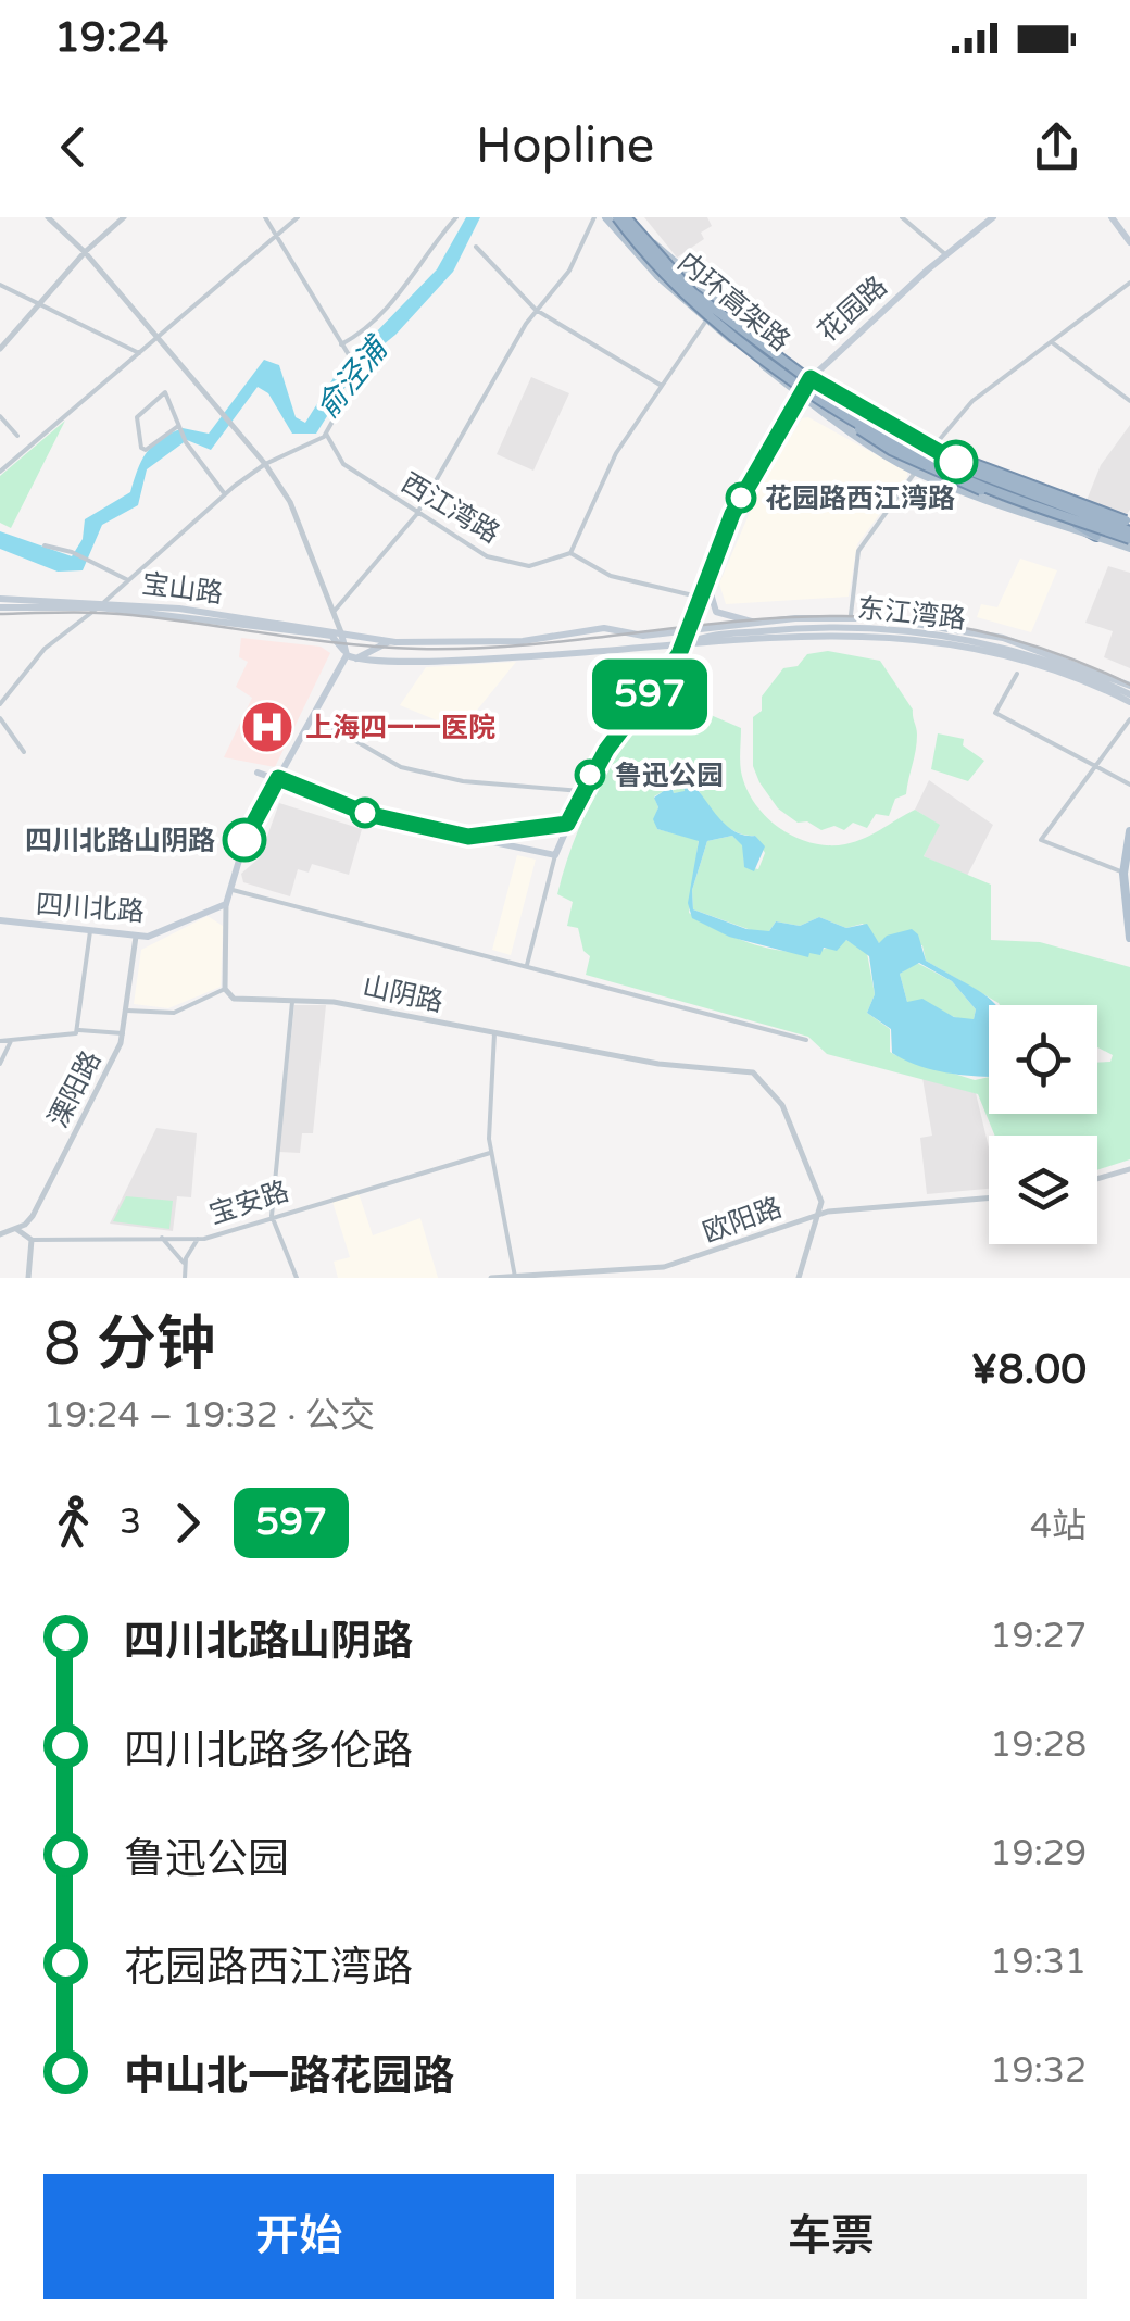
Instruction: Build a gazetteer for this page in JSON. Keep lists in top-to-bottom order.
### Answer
{
  "streets": {
    "highway": ["内环高架路"],
    "main road": [
      "花园路",
      "宝山路",
      "东江湾路",
      "四川北路"
    ],
    "street": [
      "西江湾路",
      "山阴路",
      "溧阳路",
      "宝安路",
      "欧阳路"
    ]
  },
  "crossings": [
    ["四川北路", "溧阳路"],
    ["山阴路", "欧阳路"]
  ],
  "water": ["俞泾浦"],
  "places": {
    "other": ["花园路西江湾路", "鲁迅公园", "四川北路山阴路"],
    "hospital": ["上海四一一医院"]
  },
  "lines": ["bus line 597"],
  "page": {
    "status": "19:24",
    "header": "Hopline",
    "on_map": "597",
    "heading": ["8 分钟", "19:24 – 19:32 · 公交", "¥8.00"],
    "legs": ["3", "597", "4站"],
    "list": [
      {
        "name": "四川北路山阴路",
        "value": "19:27"
      },
      {
        "name": "四川北路多伦路",
        "value": "19:28"
      },
      {
        "name": "鲁迅公园",
        "value": "19:29"
      },
      {
        "name": "花园路西江湾路",
        "value": "19:31"
      },
      {
        "name": "中山北一路花园路",
        "value": "19:32"
      }
    ],
    "buttons": ["开始", "车票"]
  }
}
